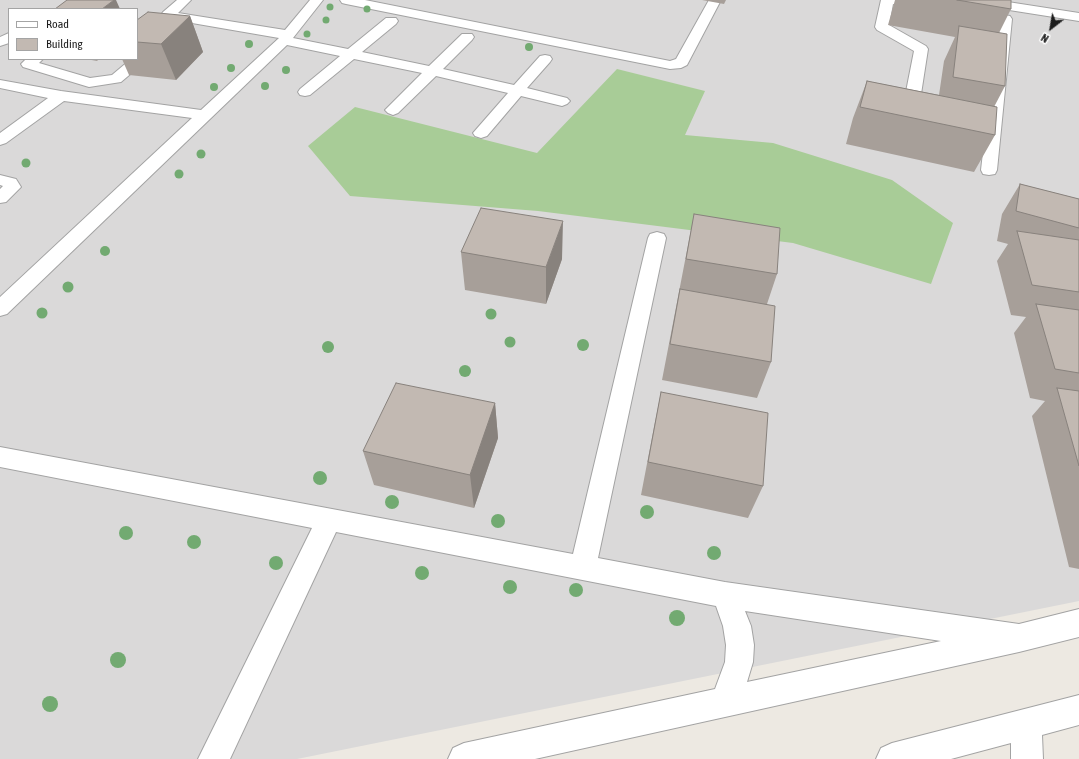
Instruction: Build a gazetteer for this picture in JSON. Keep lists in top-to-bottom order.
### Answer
{
  "legend": ["Road", "Building"],
  "north": "bottom left"
}
